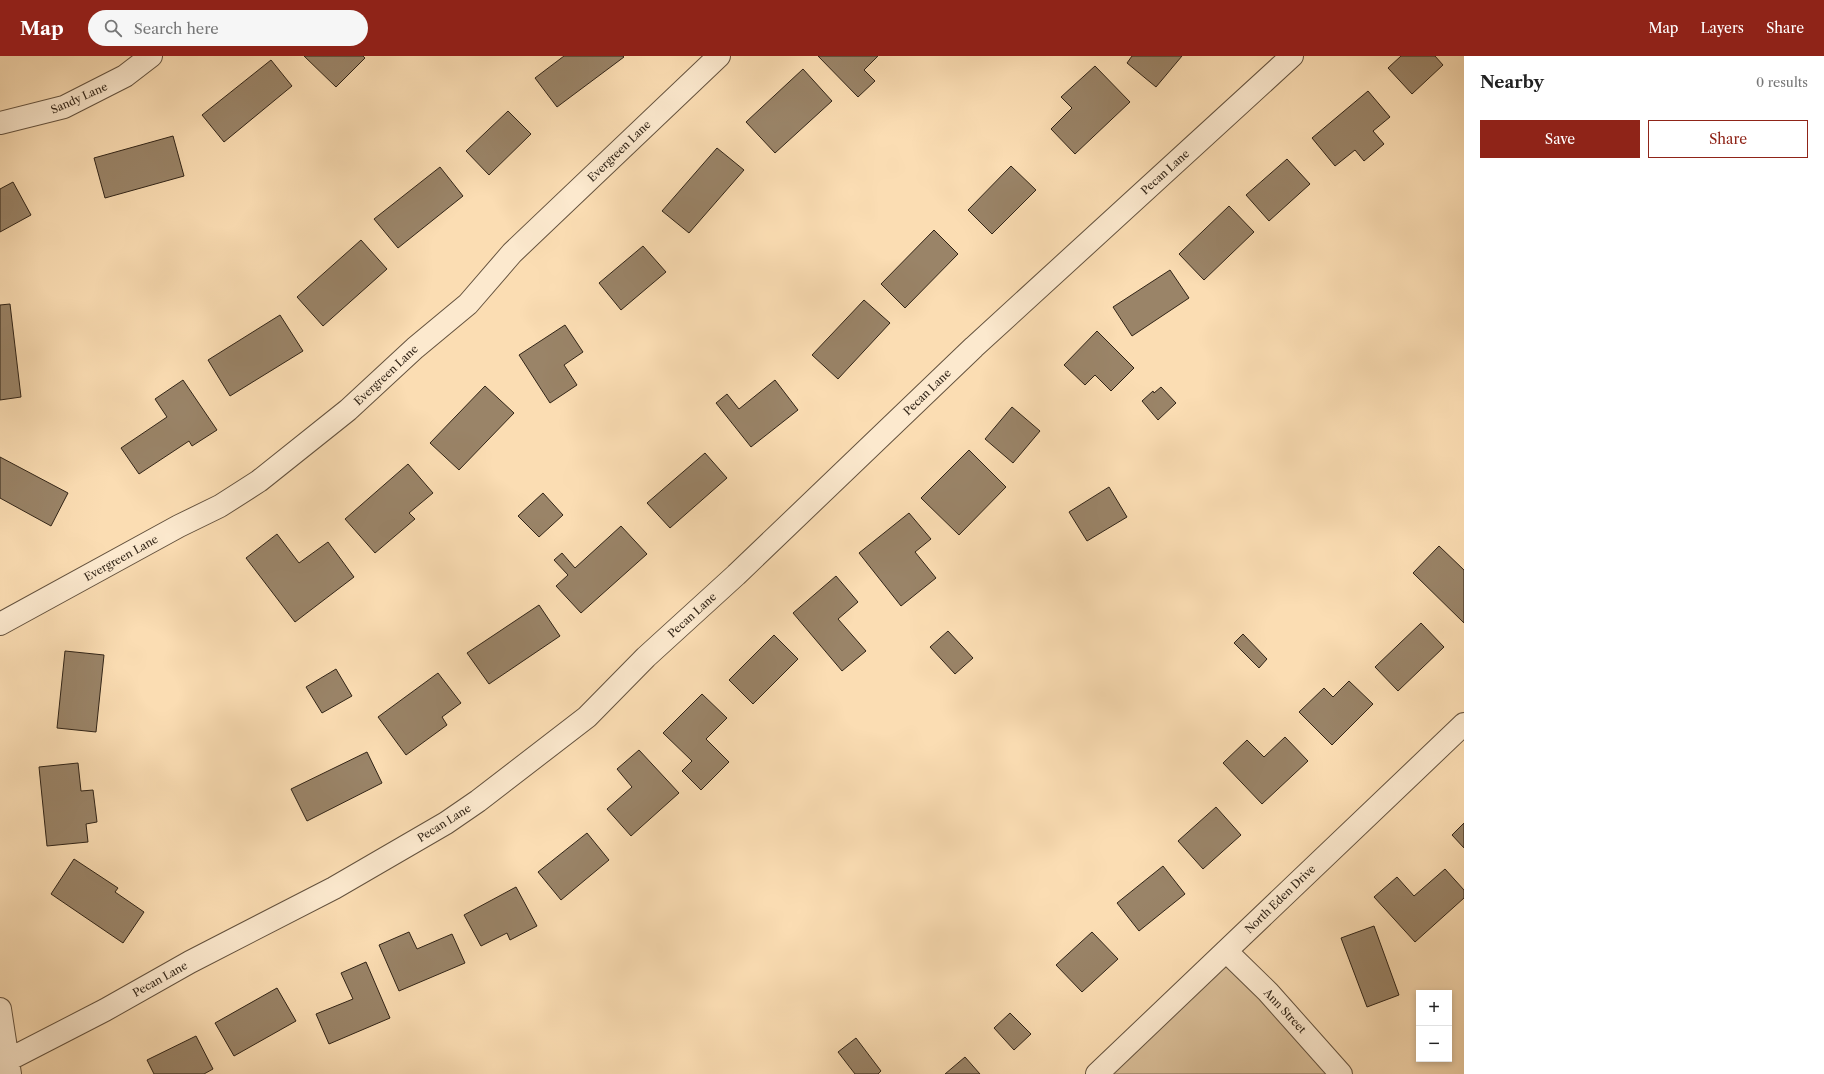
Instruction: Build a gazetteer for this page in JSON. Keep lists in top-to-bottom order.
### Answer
{
  "streets": {
    "street": [
      "Sandy Lane",
      "Evergreen Lane",
      "Pecan Lane",
      "North Eden Drive",
      "Ann Street"
    ]
  },
  "crossings": [
    ["North Eden Drive", "Ann Street"]
  ],
  "page": {
    "header": "Map",
    "search": "Search here",
    "nav": ["Map", "Layers", "Share"],
    "heading": ["Nearby", "0 results"],
    "buttons": ["Save", "Share"],
    "map_buttons": ["+", "−"]
  }
}
